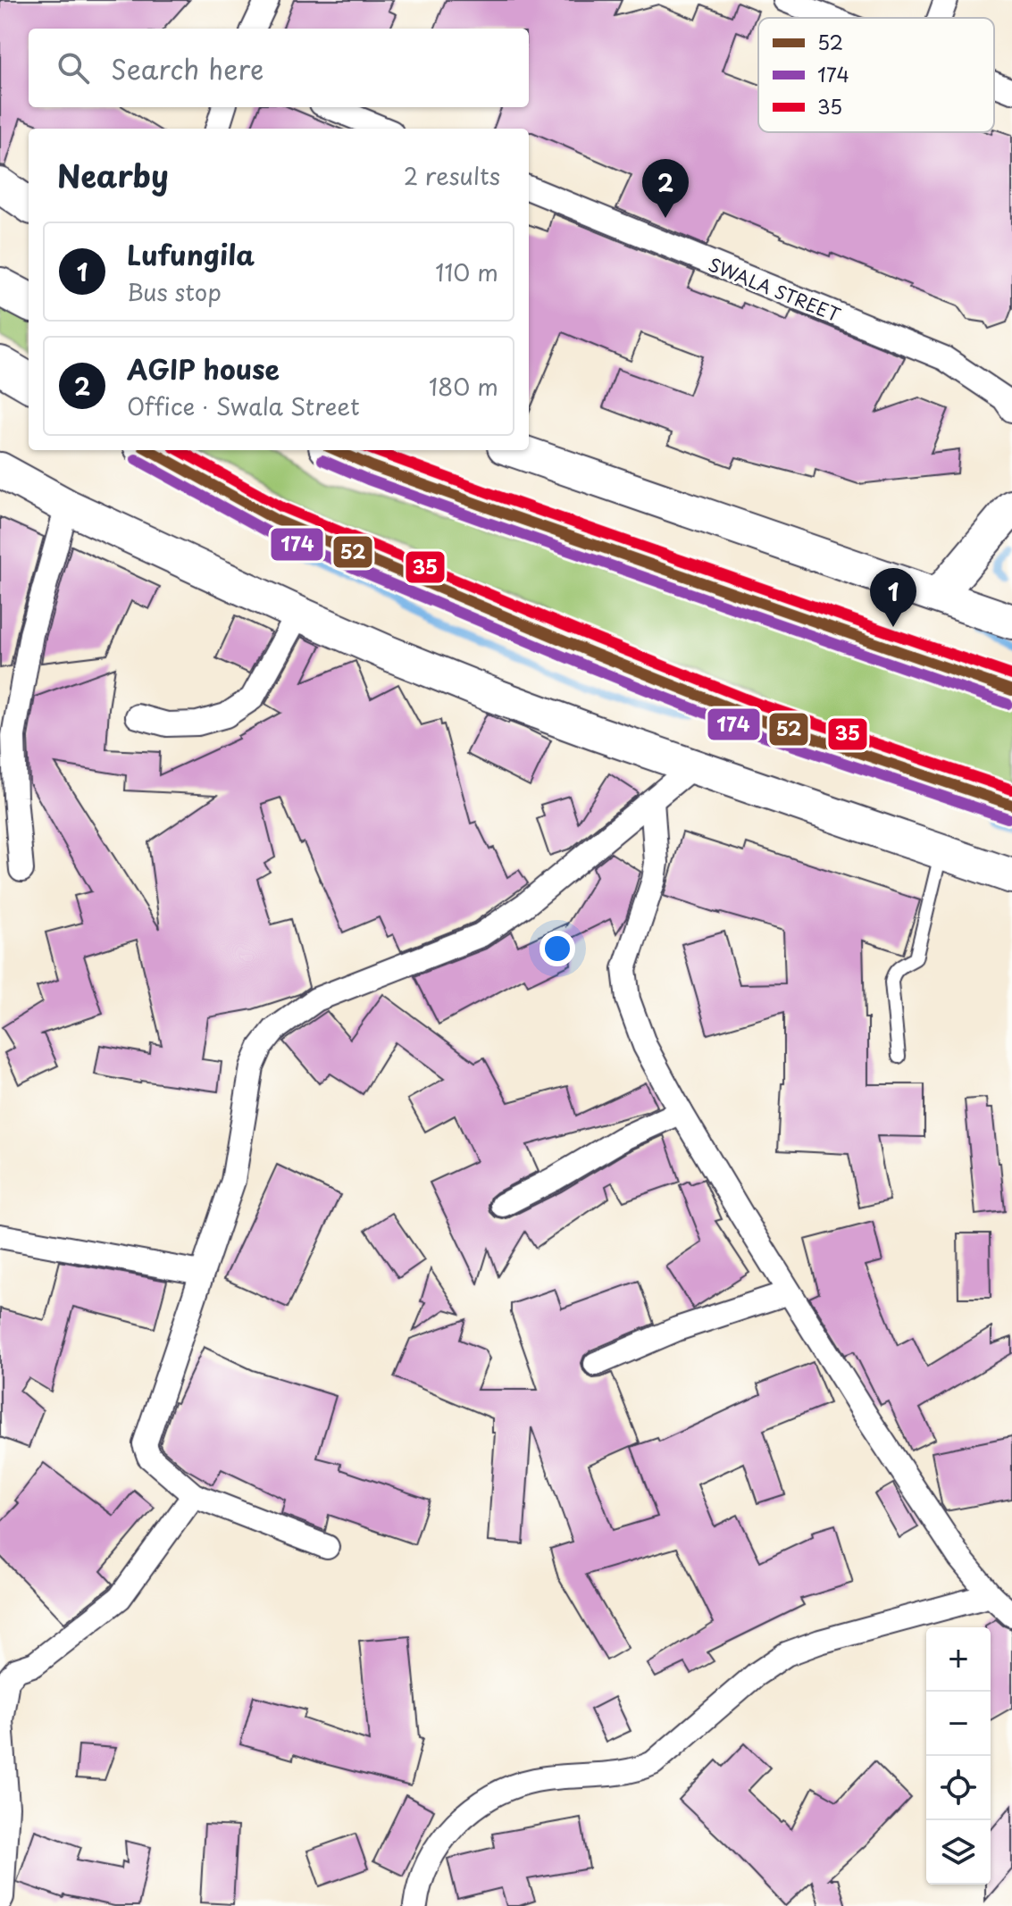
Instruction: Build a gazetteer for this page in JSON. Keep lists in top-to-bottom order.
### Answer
{
  "streets": {
    "street": ["SWALA STREET"]
  },
  "lines": ["transit line 52", "transit line 35", "transit line 174"],
  "legend": ["52", "174", "35"],
  "page": {
    "search": "Search here",
    "heading": ["Nearby", "2 results"],
    "pins": ["2", "1"],
    "list": [
      {
        "mark": "1",
        "name": "Lufungila",
        "note": "Bus stop",
        "value": "110 m"
      },
      {
        "mark": "2",
        "name": "AGIP house",
        "note": "Office · Swala Street",
        "value": "180 m"
      }
    ],
    "map_buttons": ["+", "−"]
  }
}
